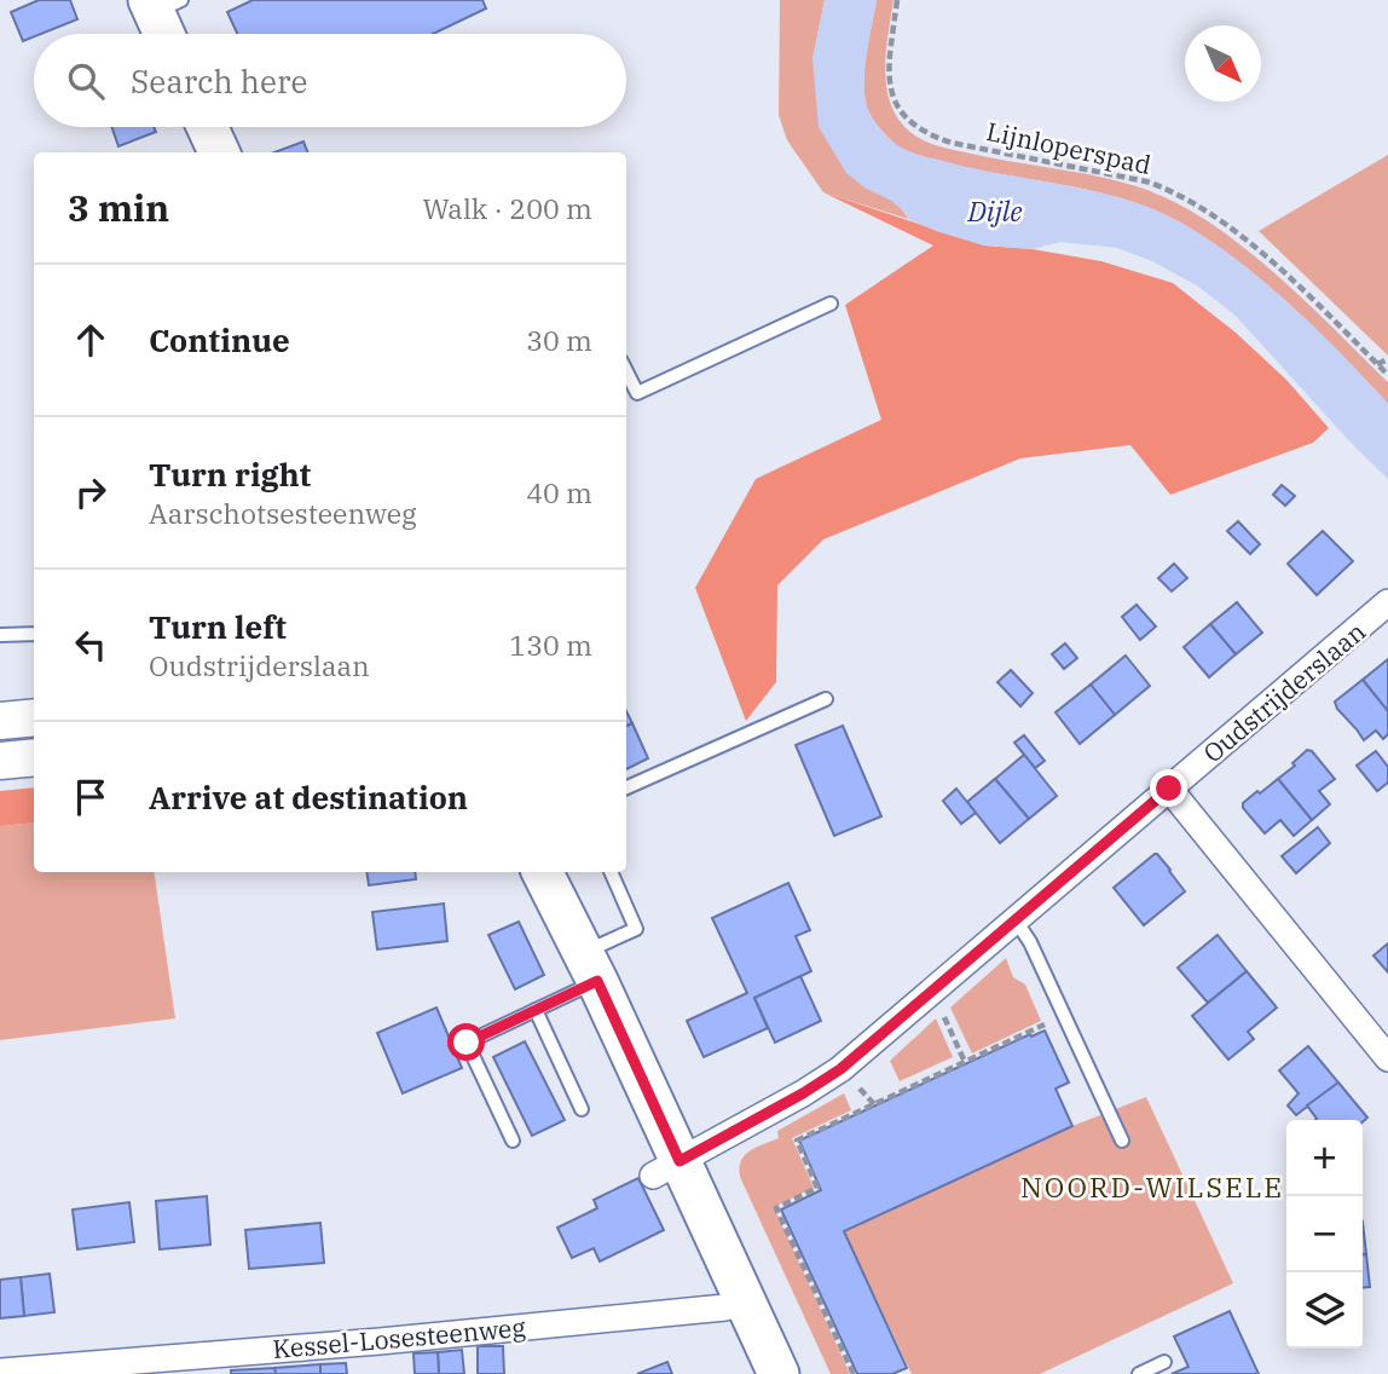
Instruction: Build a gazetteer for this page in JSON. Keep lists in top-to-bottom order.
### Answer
{
  "streets": {
    "street": ["Oudstrijderslaan", "Kessel-Losesteenweg"],
    "path": ["Lijnloperspad"]
  },
  "districts": ["NOORD-WILSELE"],
  "water": ["Dijle"],
  "north": "bottom right",
  "page": {
    "search": "Search here",
    "heading": ["3 min", "Walk · 200 m"],
    "list": [
      ["Continue", "30 m"],
      ["Turn right", "Aarschotsesteenweg", "40 m"],
      ["Turn left", "Oudstrijderslaan", "130 m"],
      "Arrive at destination"
    ],
    "map_buttons": ["+", "−"]
  }
}
